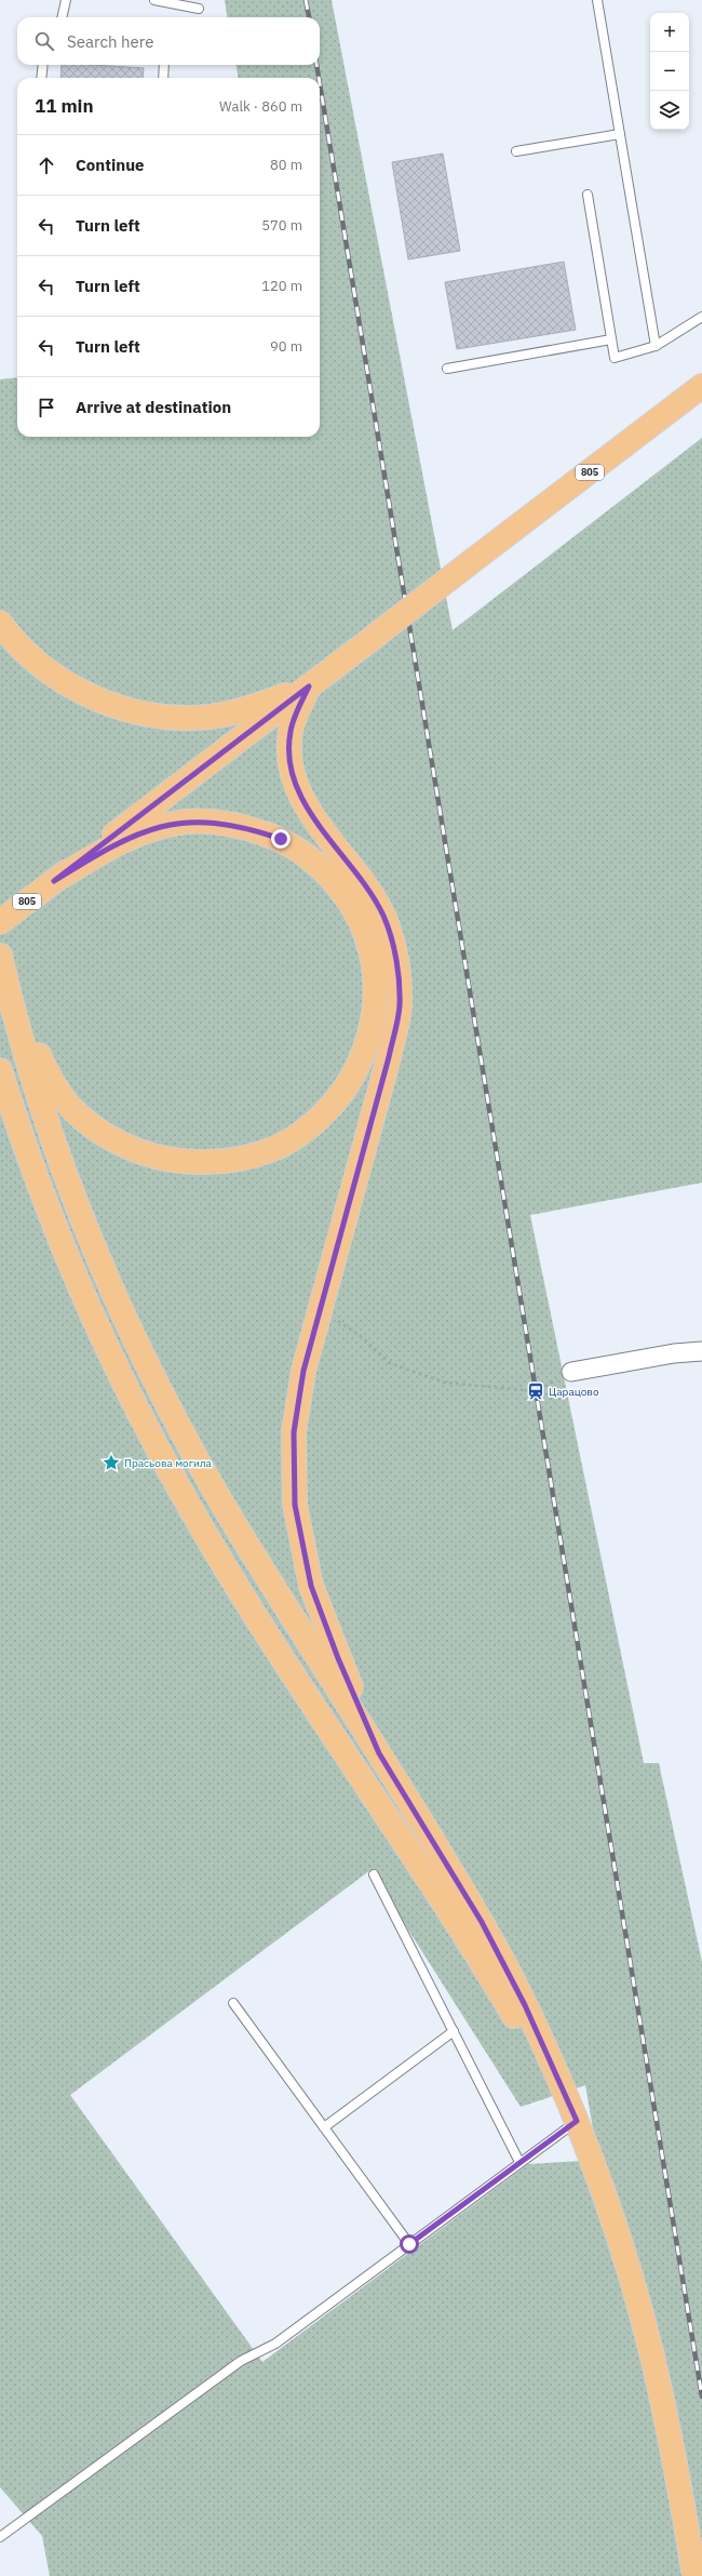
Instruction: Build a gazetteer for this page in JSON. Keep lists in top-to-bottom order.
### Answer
{
  "streets": {
    "main road": ["805"]
  },
  "places": {
    "station": ["Царацово"],
    "place": ["Прасьова могила"]
  },
  "page": {
    "map_buttons": ["+", "−"],
    "search": "Search here",
    "heading": ["11 min", "Walk · 860 m"],
    "list": [
      ["Continue", "80 m"],
      ["Turn left", "570 m"],
      ["Turn left", "120 m"],
      ["Turn left", "90 m"],
      "Arrive at destination"
    ]
  }
}
